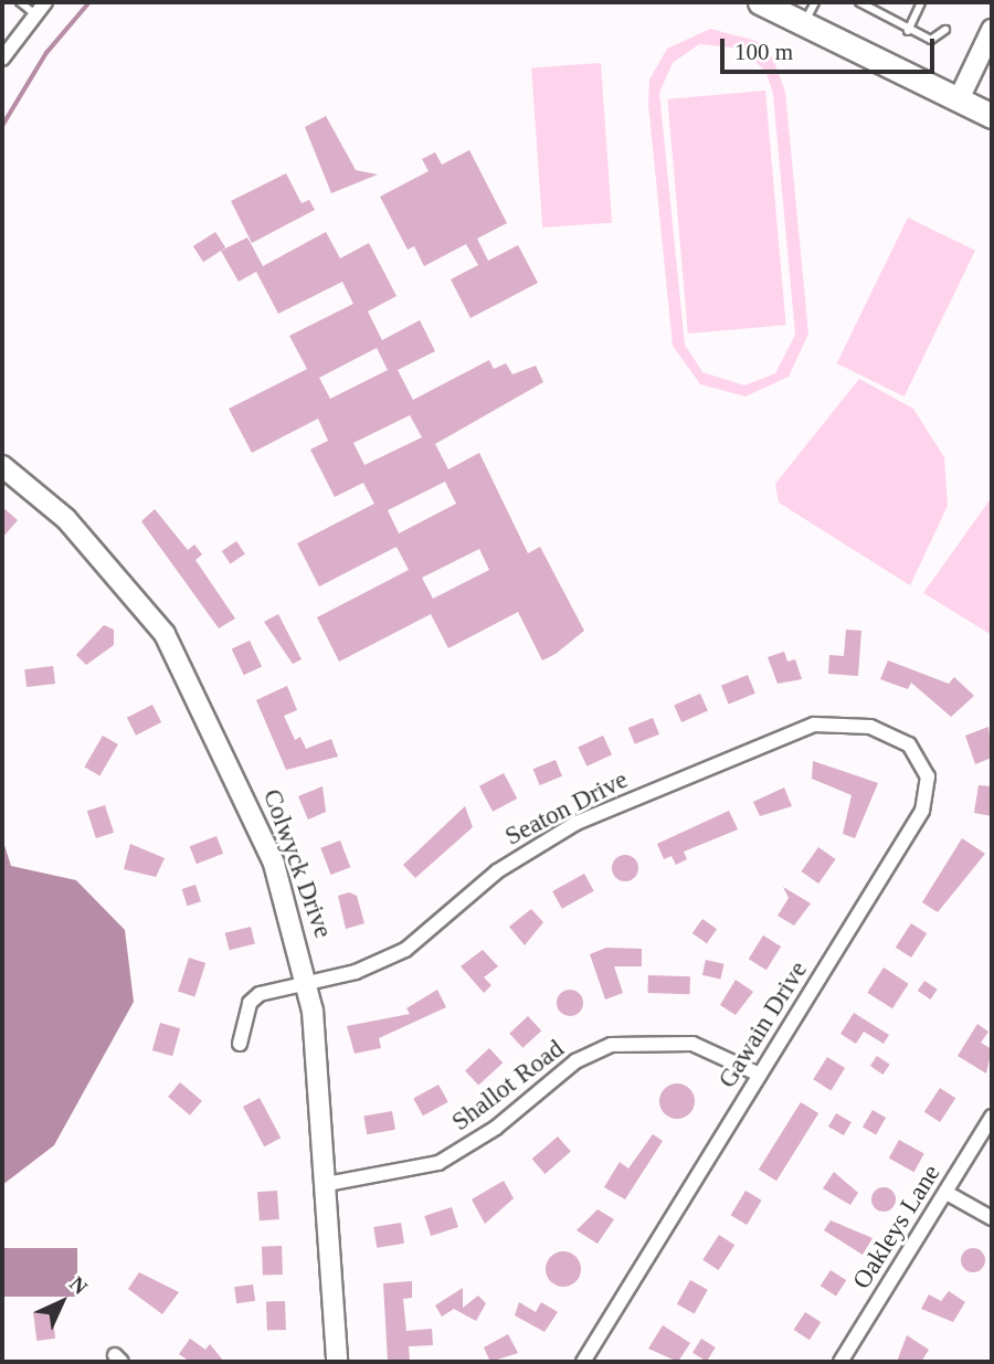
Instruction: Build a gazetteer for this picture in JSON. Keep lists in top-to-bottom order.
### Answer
{
  "streets": {
    "street": [
      "Seaton Drive",
      "Colwyck Drive",
      "Gawain Drive",
      "Shallot Road",
      "Oakleys Lane"
    ]
  },
  "crossings": [
    ["Seaton Drive", "Colwyck Drive"],
    ["Seaton Drive", "Gawain Drive"],
    ["Colwyck Drive", "Shallot Road"],
    ["Gawain Drive", "Shallot Road"]
  ],
  "scale_bar": "100 m",
  "north": "top right"
}
